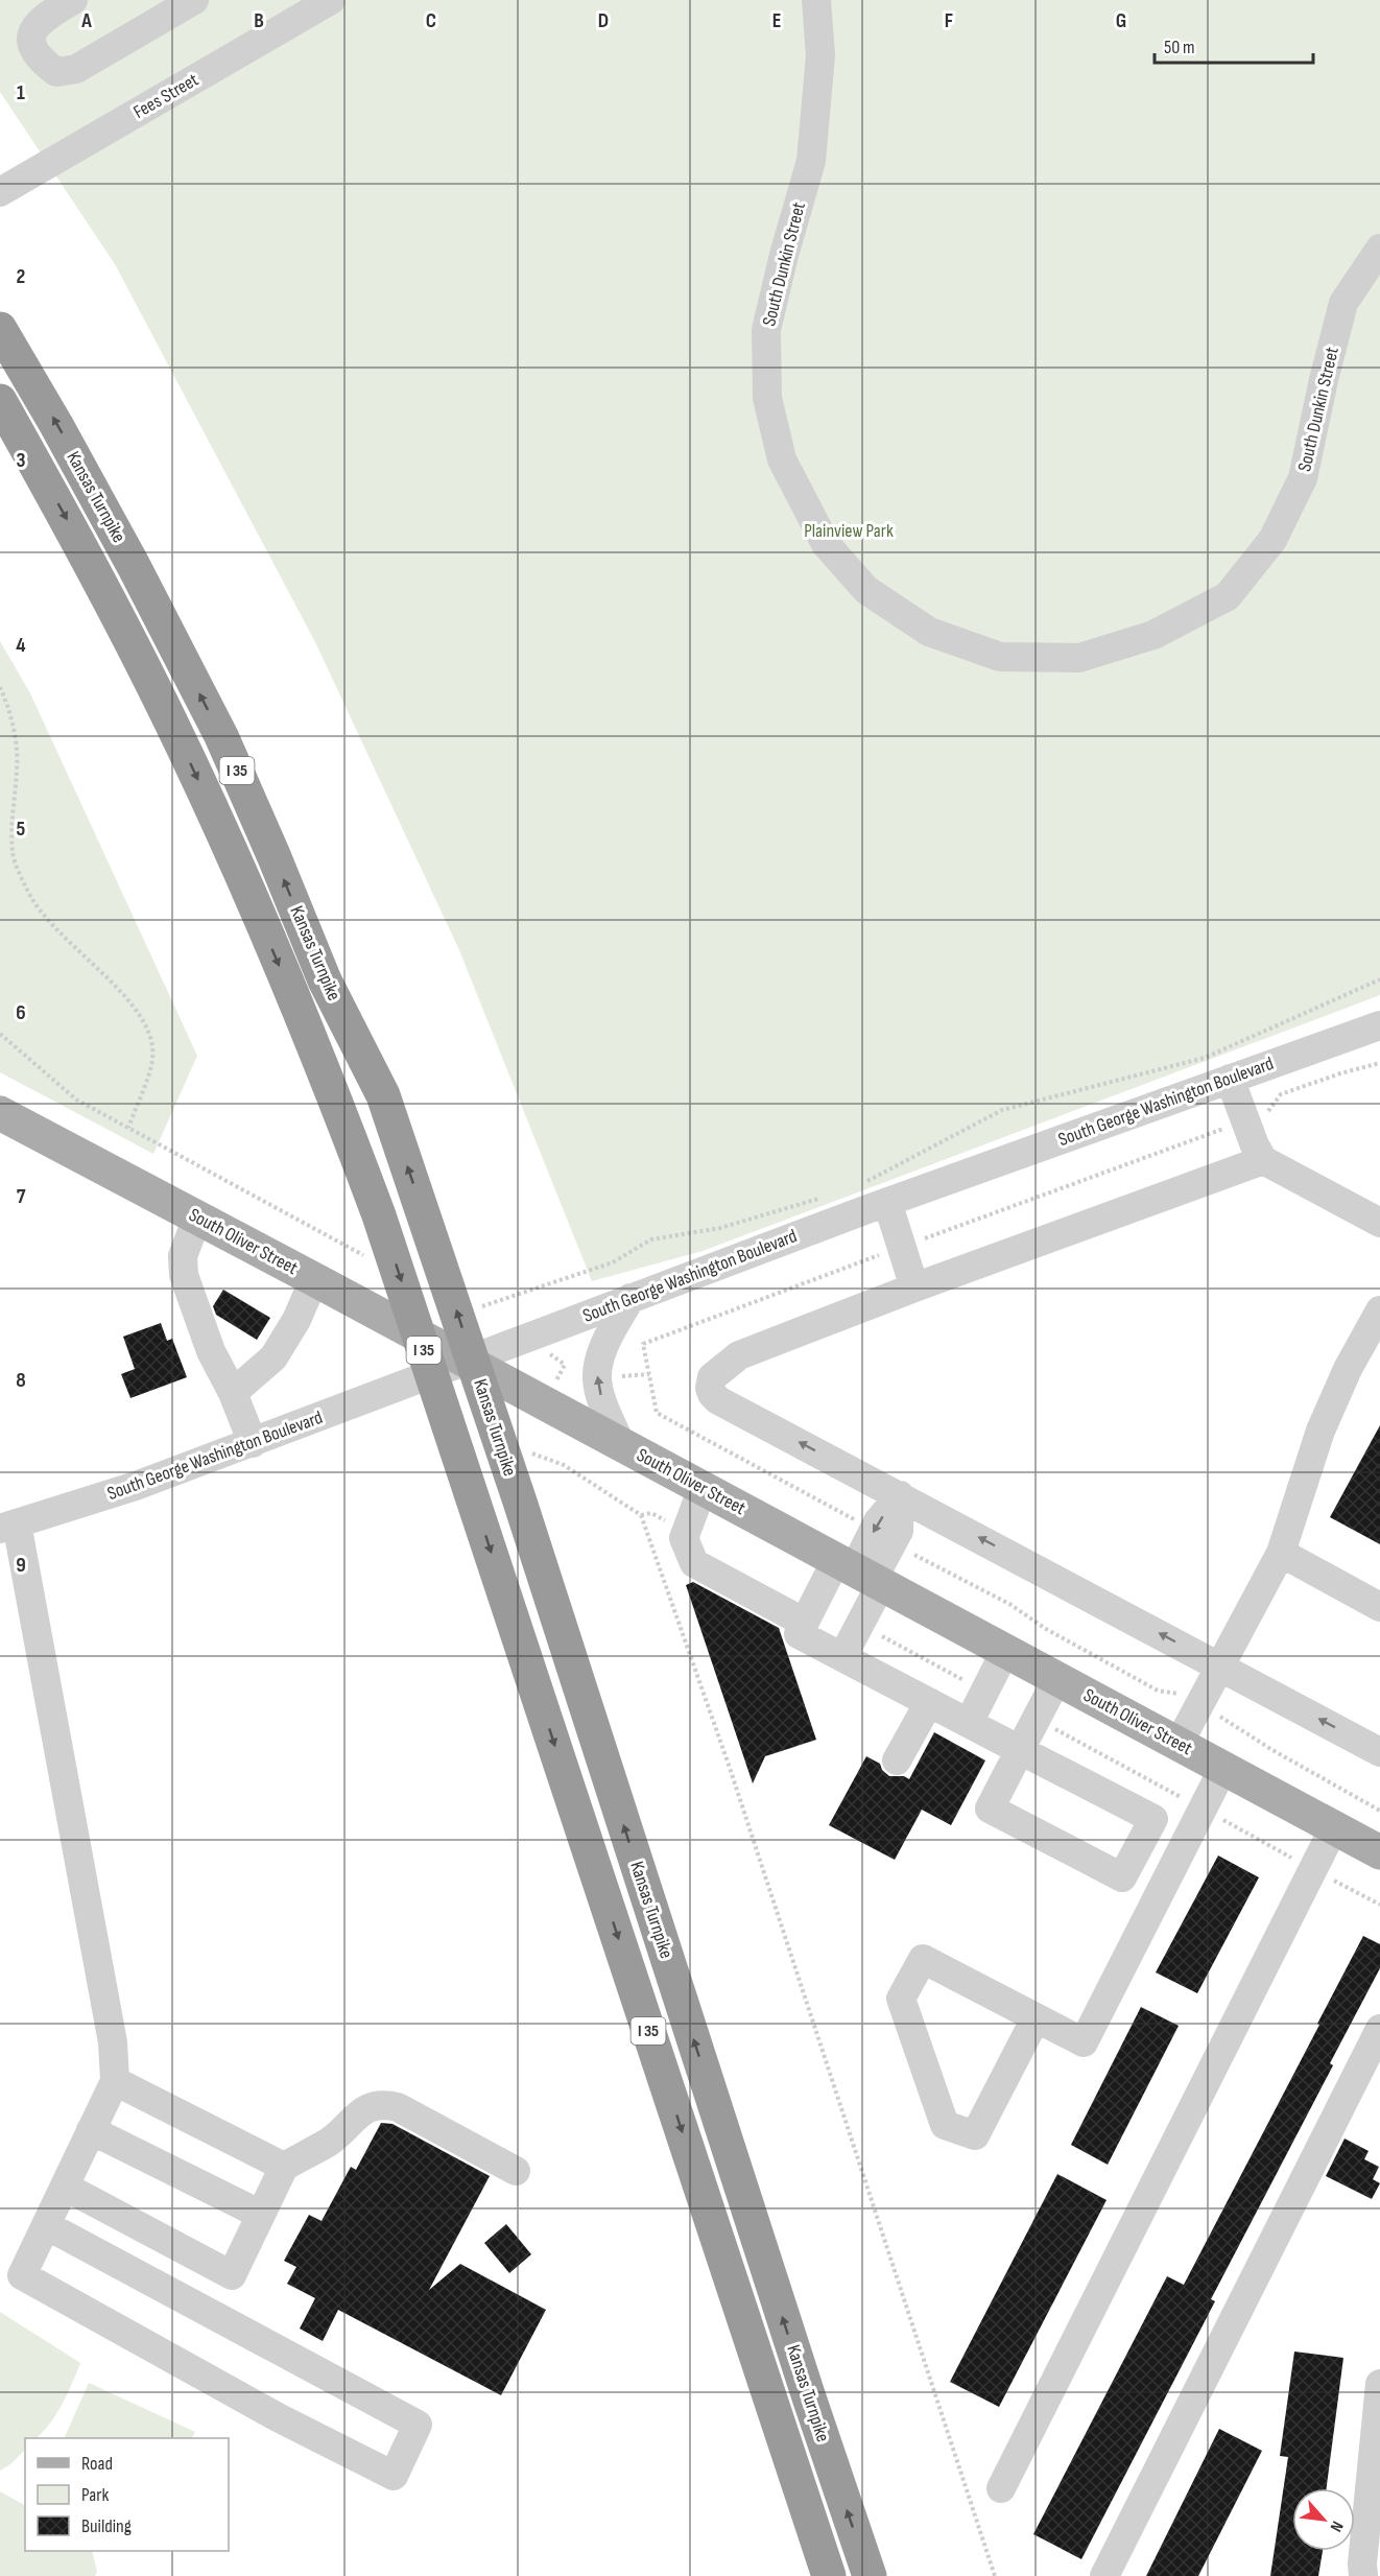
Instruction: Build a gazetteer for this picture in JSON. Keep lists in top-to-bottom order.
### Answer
{
  "streets": {
    "highway": ["Kansas Turnpike", "I 35"],
    "main road": ["South Oliver Street"],
    "street": ["Fees Street", "South Dunkin Street", "South George Washington Boulevard"]
  },
  "crossings": [
    ["South George Washington Boulevard", "South Oliver Street"]
  ],
  "parks": ["Plainview Park"],
  "legend": ["Road", "Park", "Building"],
  "scale_bar": "50 m",
  "north": "bottom right",
  "grid": {
    "columns": [
      "A",
      "B",
      "C",
      "D",
      "E",
      "F",
      "G"
    ],
    "rows": [
      "1",
      "2",
      "3",
      "4",
      "5",
      "6",
      "7",
      "8",
      "9"
    ]
  }
}
